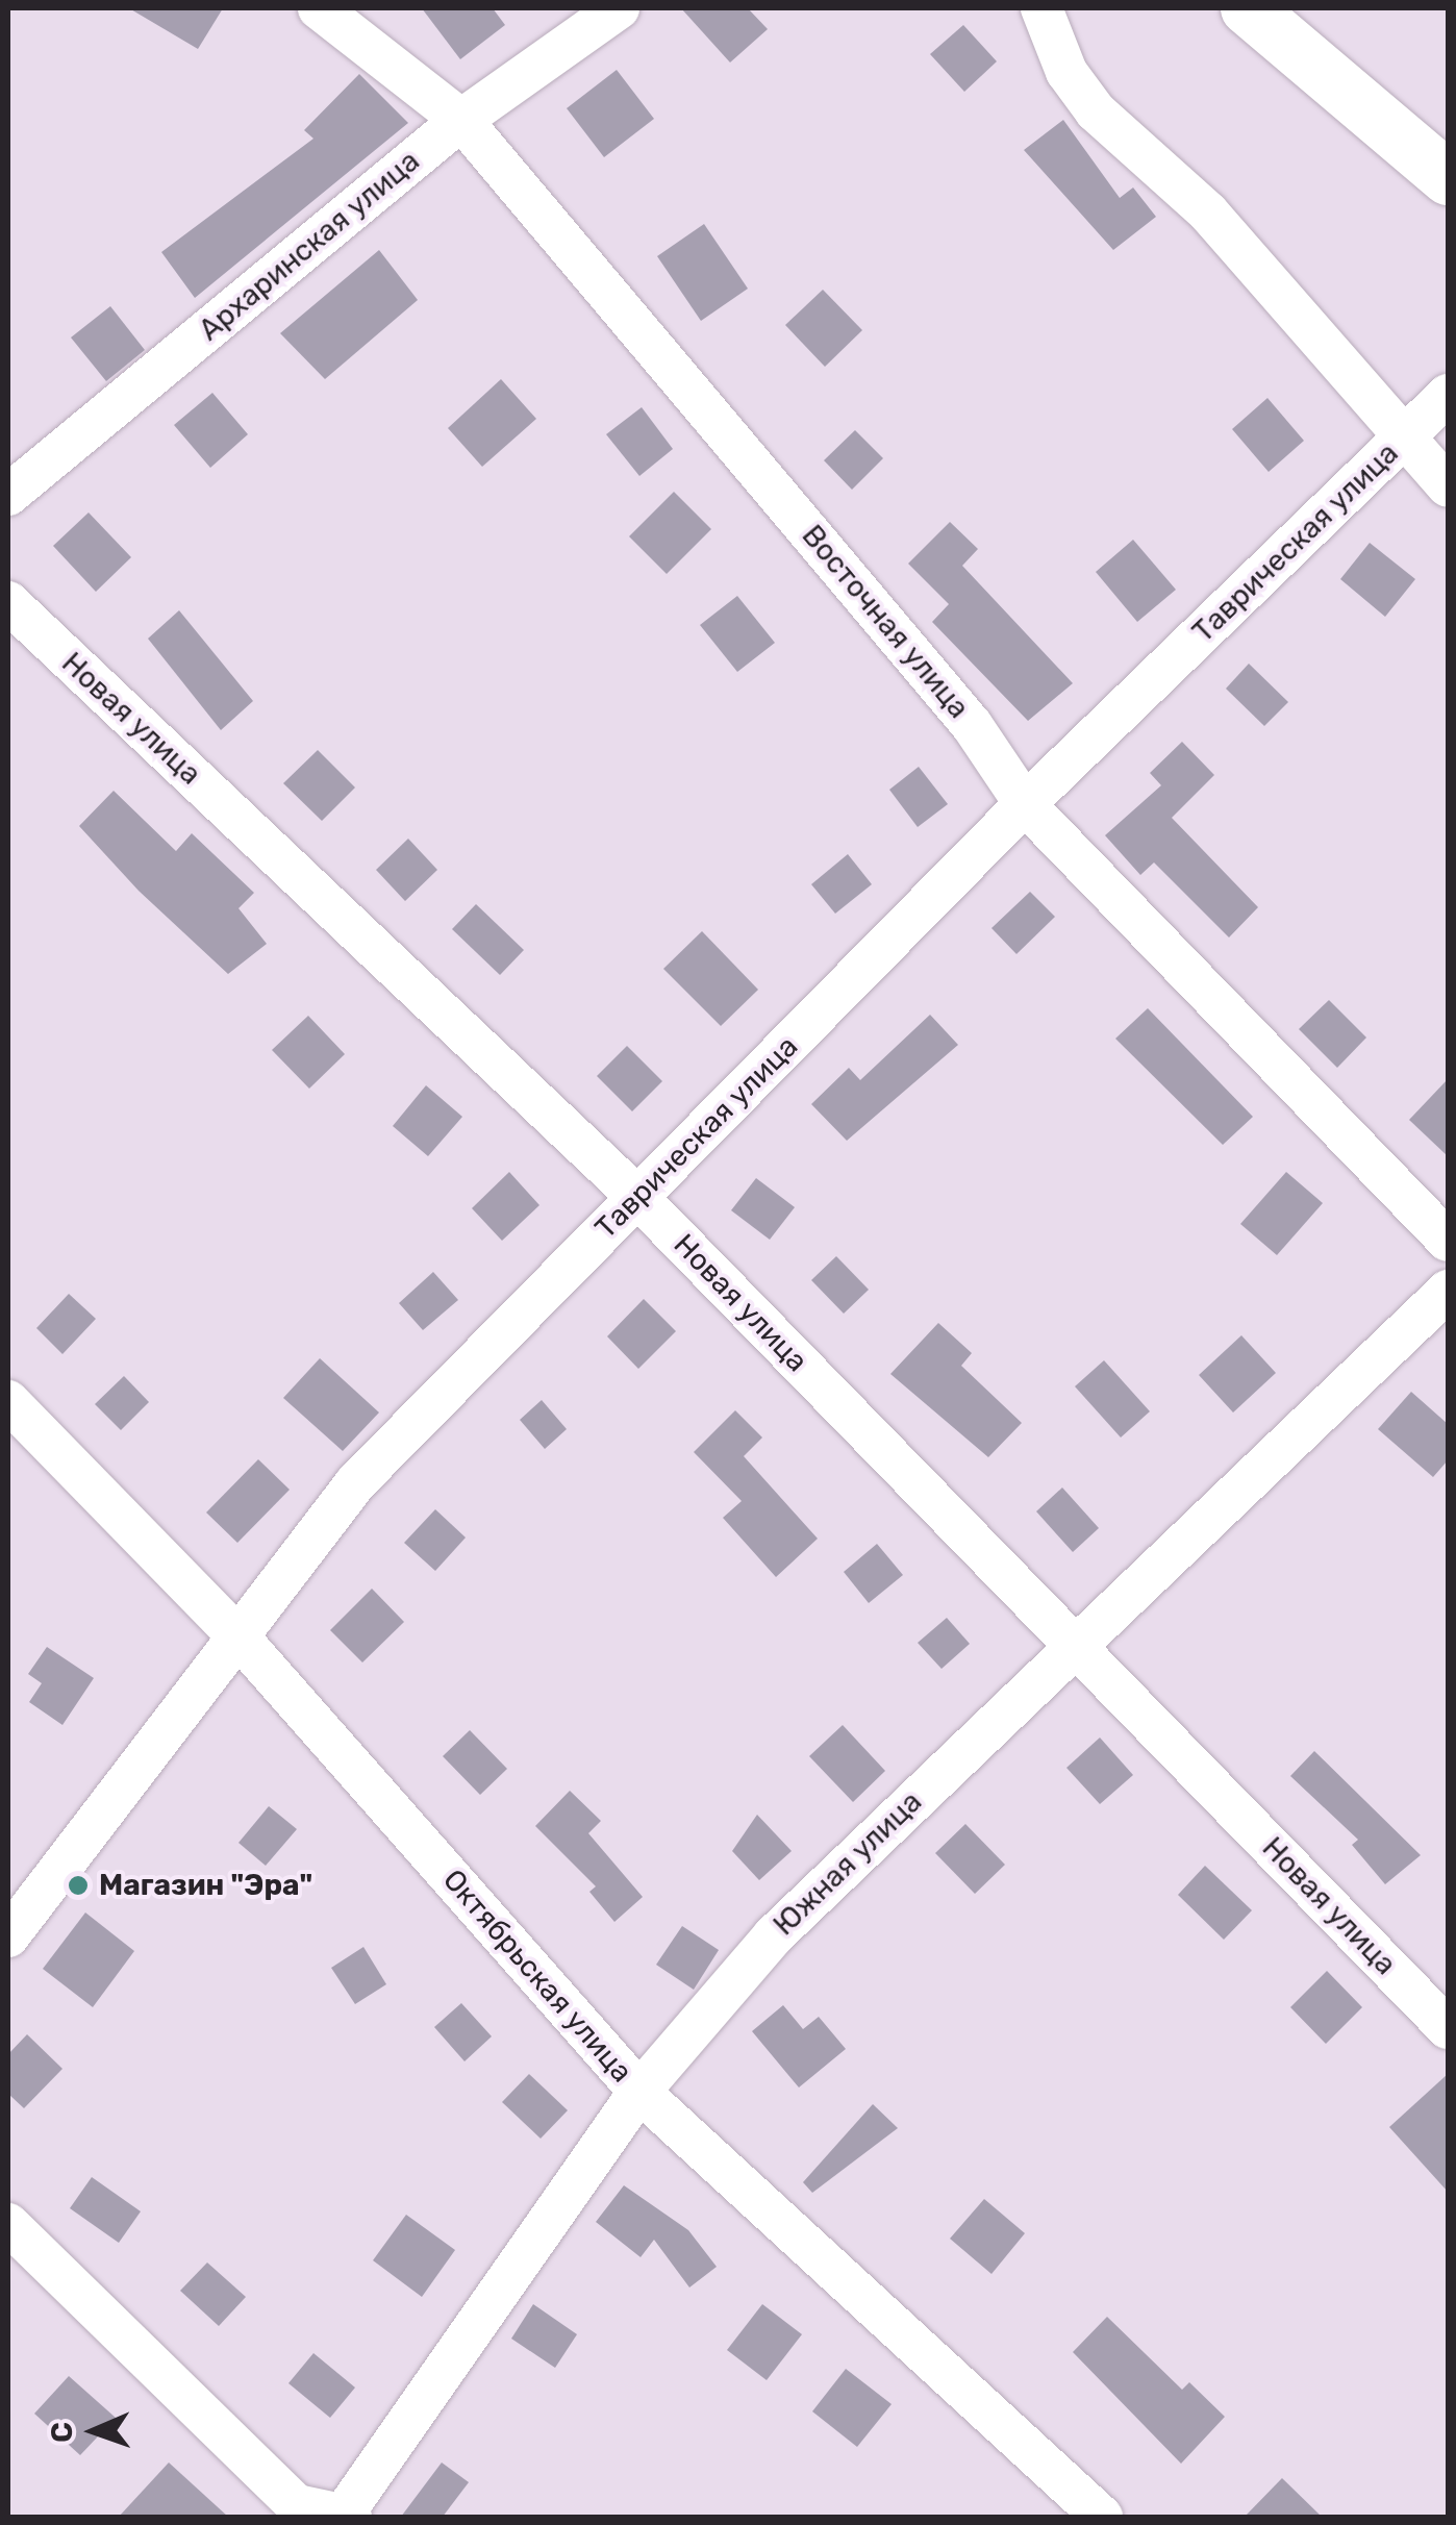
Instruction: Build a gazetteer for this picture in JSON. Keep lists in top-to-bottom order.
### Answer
{
  "streets": {
    "street": [
      "Архаринская улица",
      "Таврическая улица",
      "Восточная улица",
      "Новая улица",
      "Южная улица",
      "Октябрьская улица"
    ]
  },
  "crossings": [
    ["Архаринская улица", "Восточная улица"],
    ["Таврическая улица", "Восточная улица"],
    ["Таврическая улица", "Новая улица"],
    ["Таврическая улица", "Октябрьская улица"],
    ["Новая улица", "Южная улица"],
    ["Южная улица", "Октябрьская улица"]
  ],
  "places": ["Магазин \"Эра\""],
  "north": "left"
}
